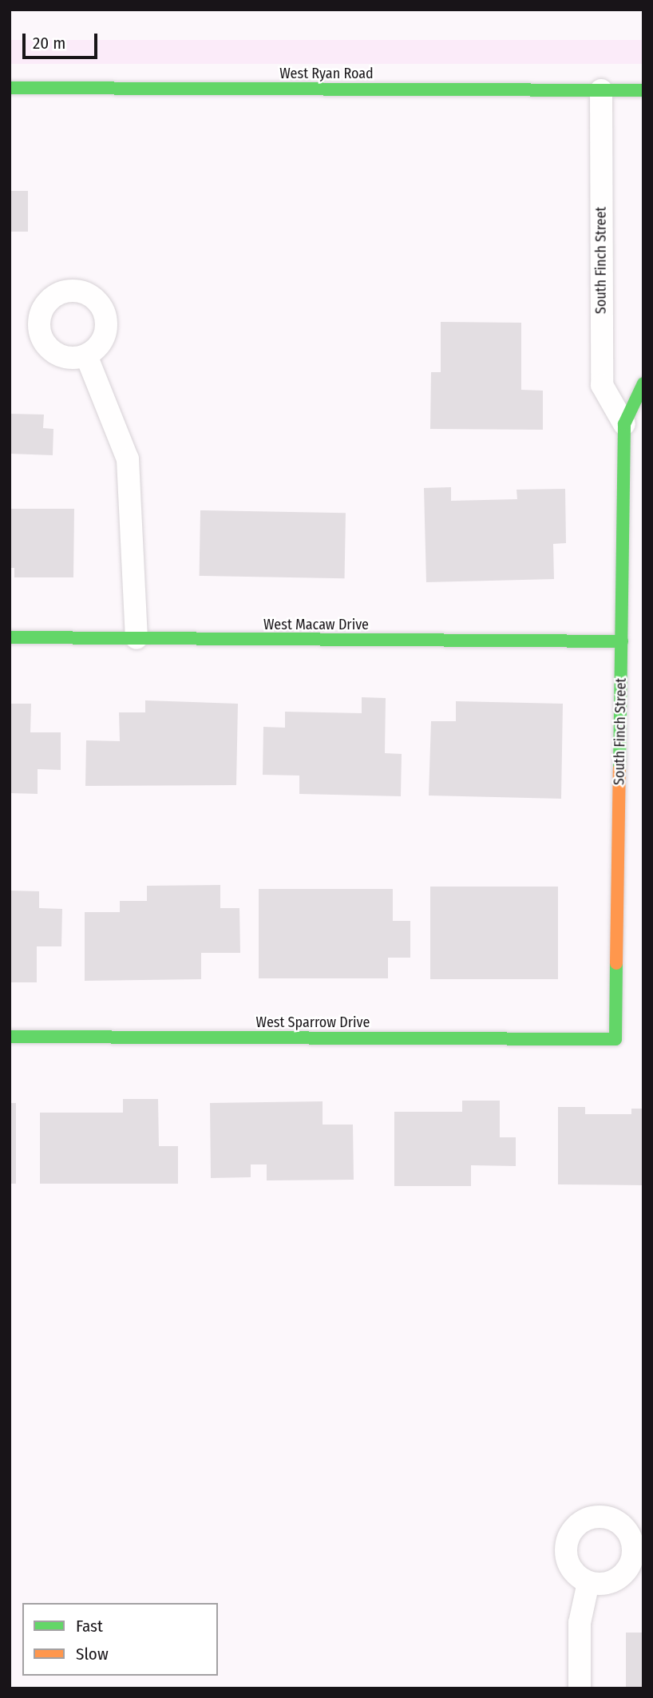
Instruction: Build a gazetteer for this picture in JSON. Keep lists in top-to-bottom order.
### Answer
{
  "streets": {
    "street": [
      "West Ryan Road",
      "South Finch Street",
      "West Macaw Drive",
      "West Sparrow Drive"
    ]
  },
  "crossings": [
    ["West Ryan Road", "South Finch Street"],
    ["South Finch Street", "West Macaw Drive"],
    ["South Finch Street", "West Sparrow Drive"]
  ],
  "legend": ["Fast", "Slow"],
  "scale_bar": "20 m"
}
